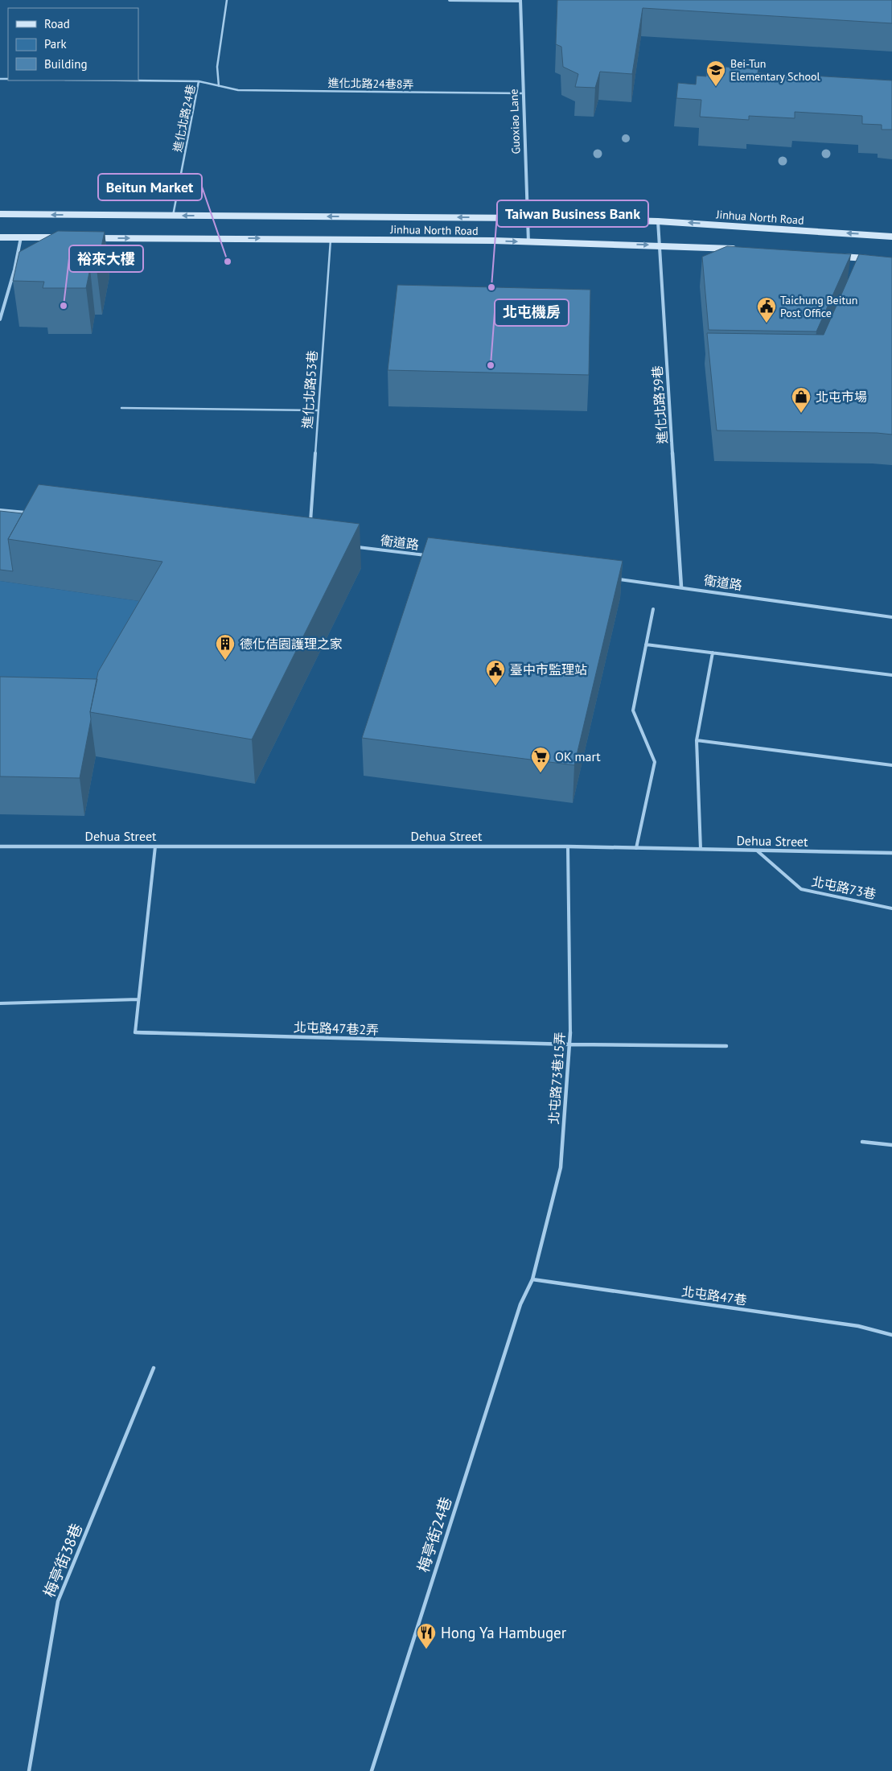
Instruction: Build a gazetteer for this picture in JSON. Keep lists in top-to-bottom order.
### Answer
{
  "streets": {
    "main road": ["Jinhua North Road"],
    "street": ["Guoxiao Lane", "進化北路39巷", "Dehua Street"],
    "lane": [
      "進化北路24巷8弄",
      "進化北路24巷",
      "進化北路53巷",
      "衛道路",
      "北屯路73巷",
      "北屯路47巷2弄",
      "北屯路73巷15弄",
      "北屯路47巷",
      "梅亭街24巷",
      "梅亭街38巷"
    ]
  },
  "crossings": [
    ["進化北路24巷8弄", "進化北路24巷"],
    ["進化北路24巷8弄", "Guoxiao Lane"],
    ["進化北路24巷", "Jinhua North Road"],
    ["Guoxiao Lane", "Jinhua North Road"],
    ["Jinhua North Road", "進化北路53巷"],
    ["Jinhua North Road", "進化北路39巷"],
    ["進化北路39巷", "衛道路"],
    ["Dehua Street", "北屯路73巷"],
    ["Dehua Street", "北屯路47巷2弄"],
    ["Dehua Street", "北屯路73巷15弄"],
    ["北屯路47巷2弄", "北屯路73巷15弄"],
    ["北屯路73巷15弄", "北屯路47巷"],
    ["北屯路73巷15弄", "梅亭街24巷"]
  ],
  "places": {
    "school or university": ["Bei-Tun Elementary School"],
    "other": [
      "Beitun Market",
      "Taiwan Business Bank",
      "裕來大樓",
      "北屯機房"
    ],
    "public building": ["Taichung Beitun Post Office", "臺中市監理站"],
    "shop": ["北屯市場"],
    "building": ["德化佶園護理之家"],
    "supermarket": ["OK mart"],
    "restaurant": ["Hong Ya Hambuger"]
  },
  "legend": ["Road", "Park", "Building"]
}
